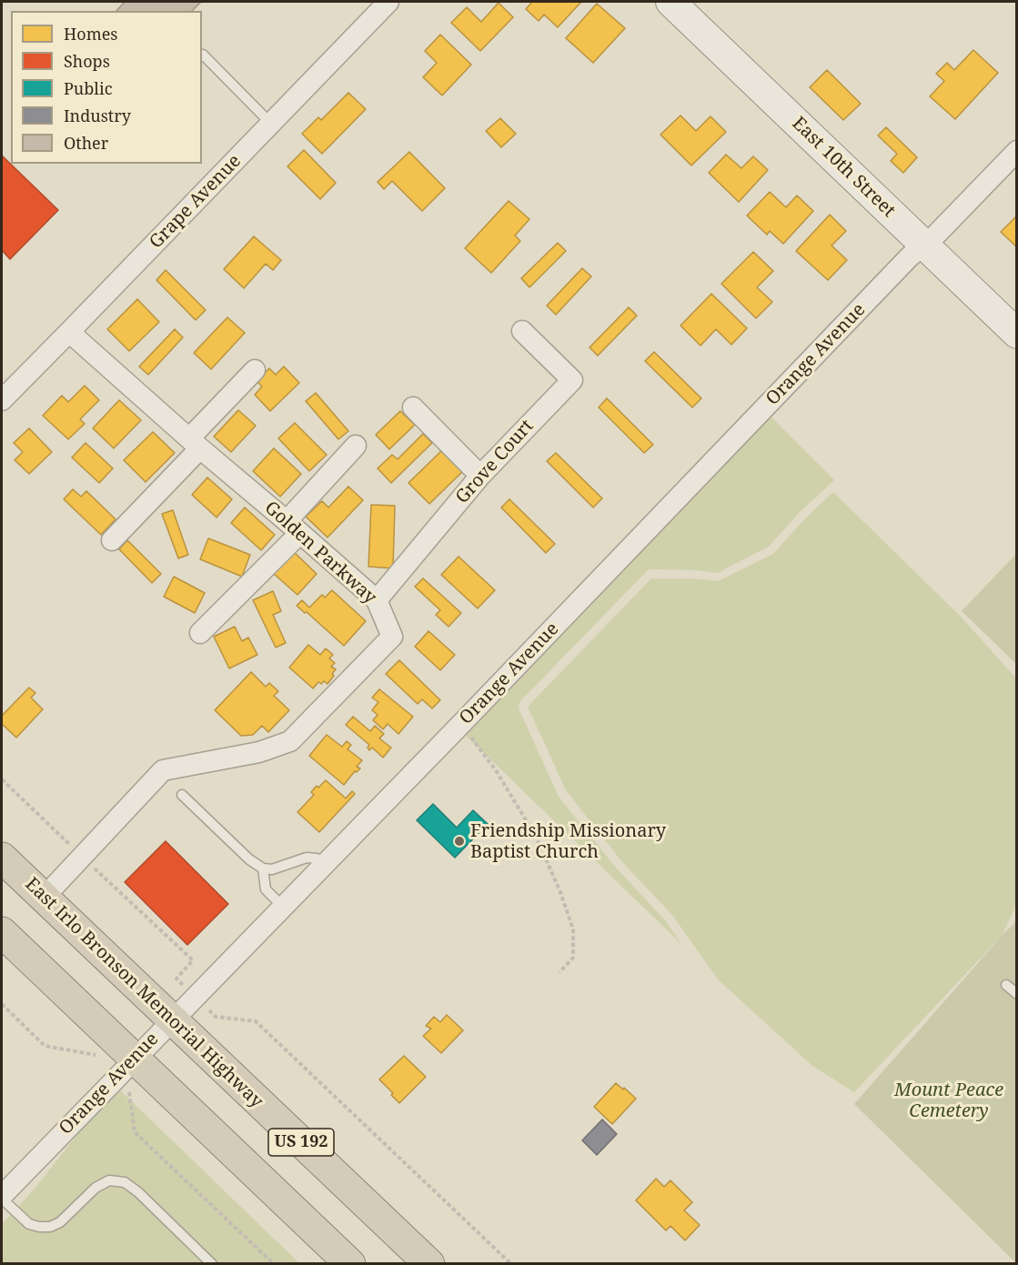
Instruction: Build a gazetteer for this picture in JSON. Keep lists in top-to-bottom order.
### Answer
{
  "streets": {
    "highway": ["East Irlo Bronson Memorial Highway", "US 192"],
    "street": [
      "East 10th Street",
      "Grape Avenue",
      "Orange Avenue",
      "Grove Court",
      "Golden Parkway"
    ]
  },
  "crossings": [
    ["East 10th Street", "Orange Avenue"],
    ["Grape Avenue", "Golden Parkway"],
    ["Orange Avenue", "East Irlo Bronson Memorial Highway"],
    ["Orange Avenue", "US 192"],
    ["Grove Court", "Golden Parkway"],
    ["Golden Parkway", "East Irlo Bronson Memorial Highway"]
  ],
  "parks": ["Mount Peace Cemetery"],
  "places": ["Friendship Missionary Baptist Church"],
  "legend": [
    "Homes",
    "Shops",
    "Public",
    "Industry",
    "Other"
  ]
}
